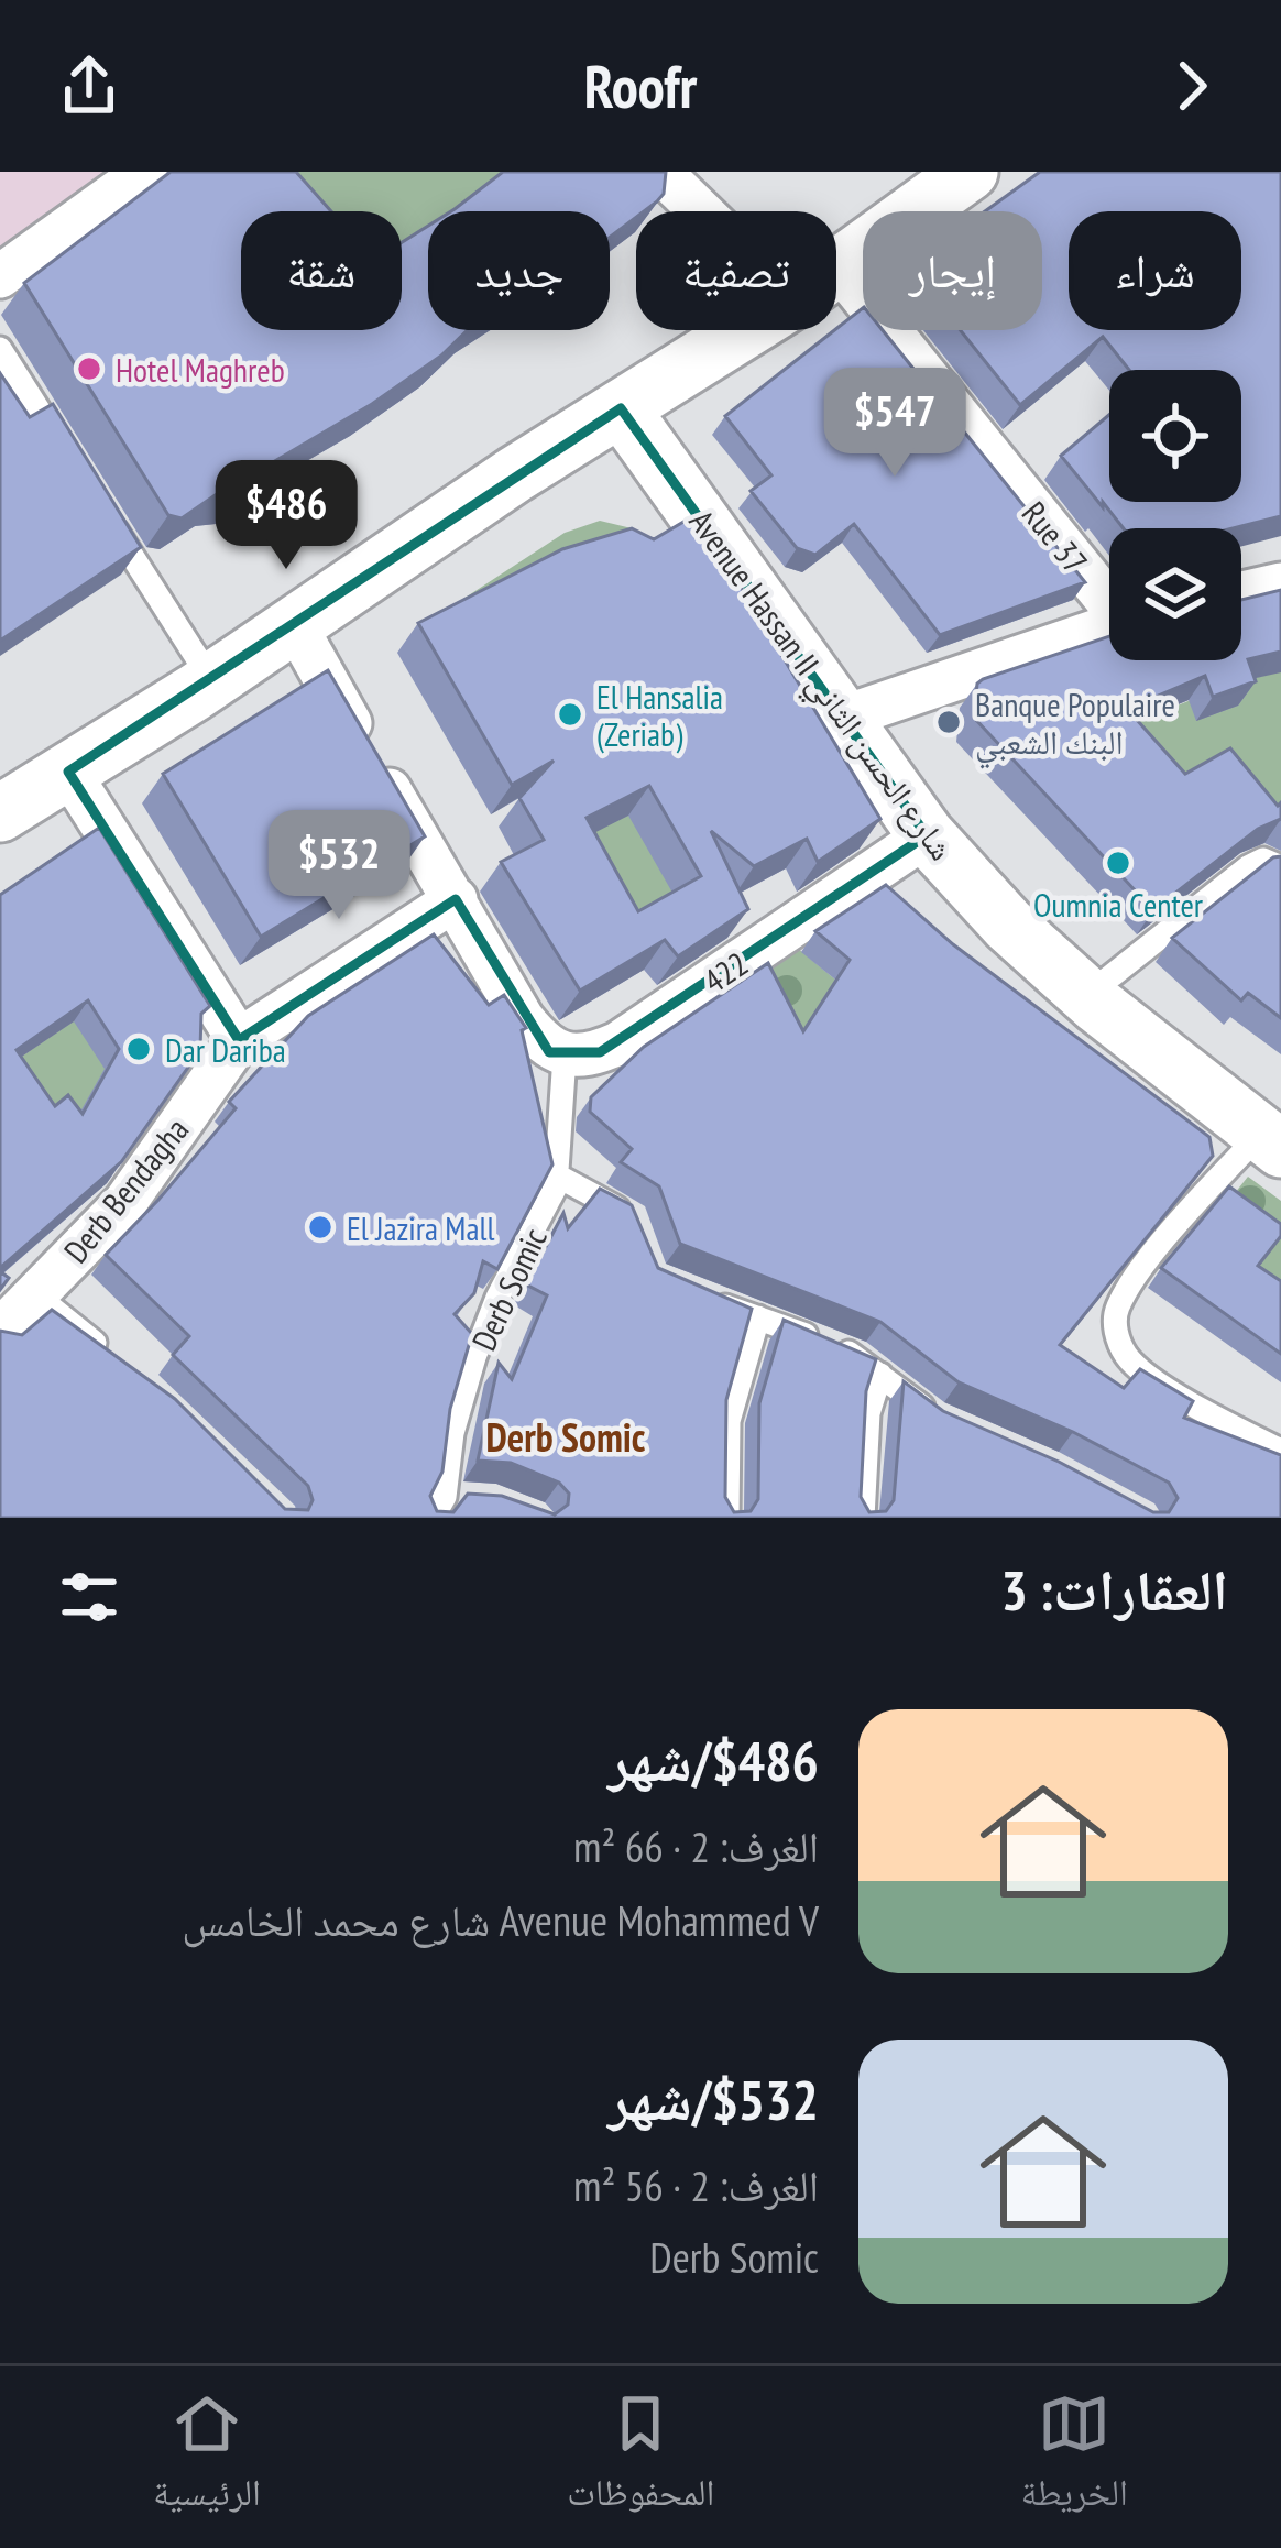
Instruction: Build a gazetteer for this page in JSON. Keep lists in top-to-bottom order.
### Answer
{
  "streets": {
    "street": [
      "Rue 37",
      "Avenue Hassan II شارع الحسن الثاني",
      "422",
      "Derb Bendagha"
    ],
    "lane": ["Derb Somic"]
  },
  "crossings": [
    ["Avenue Hassan II شارع الحسن الثاني", "422"],
    ["422", "Derb Somic"]
  ],
  "districts": ["Derb Somic"],
  "places": [
    "Hotel Maghreb",
    "El Hansalia (Zeriab)",
    "Banque Populaire البنك الشعبي",
    "Oumnia Center",
    "Dar Dariba",
    "El Jazira Mall"
  ],
  "page": {
    "header": "Roofr",
    "chip": [
      "شراء",
      "إيجار",
      "تصفية",
      "جديد",
      "شقة"
    ],
    "price": ["$547", "$486", "$532"],
    "heading": "العقارات: 3",
    "list": [
      {
        "name": "$486/شهر",
        "note": "الغرف: 2 · 66 m² · Avenue Mohammed V شارع محمد الخامس"
      },
      {
        "name": "$532/شهر",
        "note": "الغرف: 2 · 56 m² · Derb Somic"
      }
    ],
    "tabs": ["الخريطة", "المحفوظات", "الرئيسية"]
  }
}
